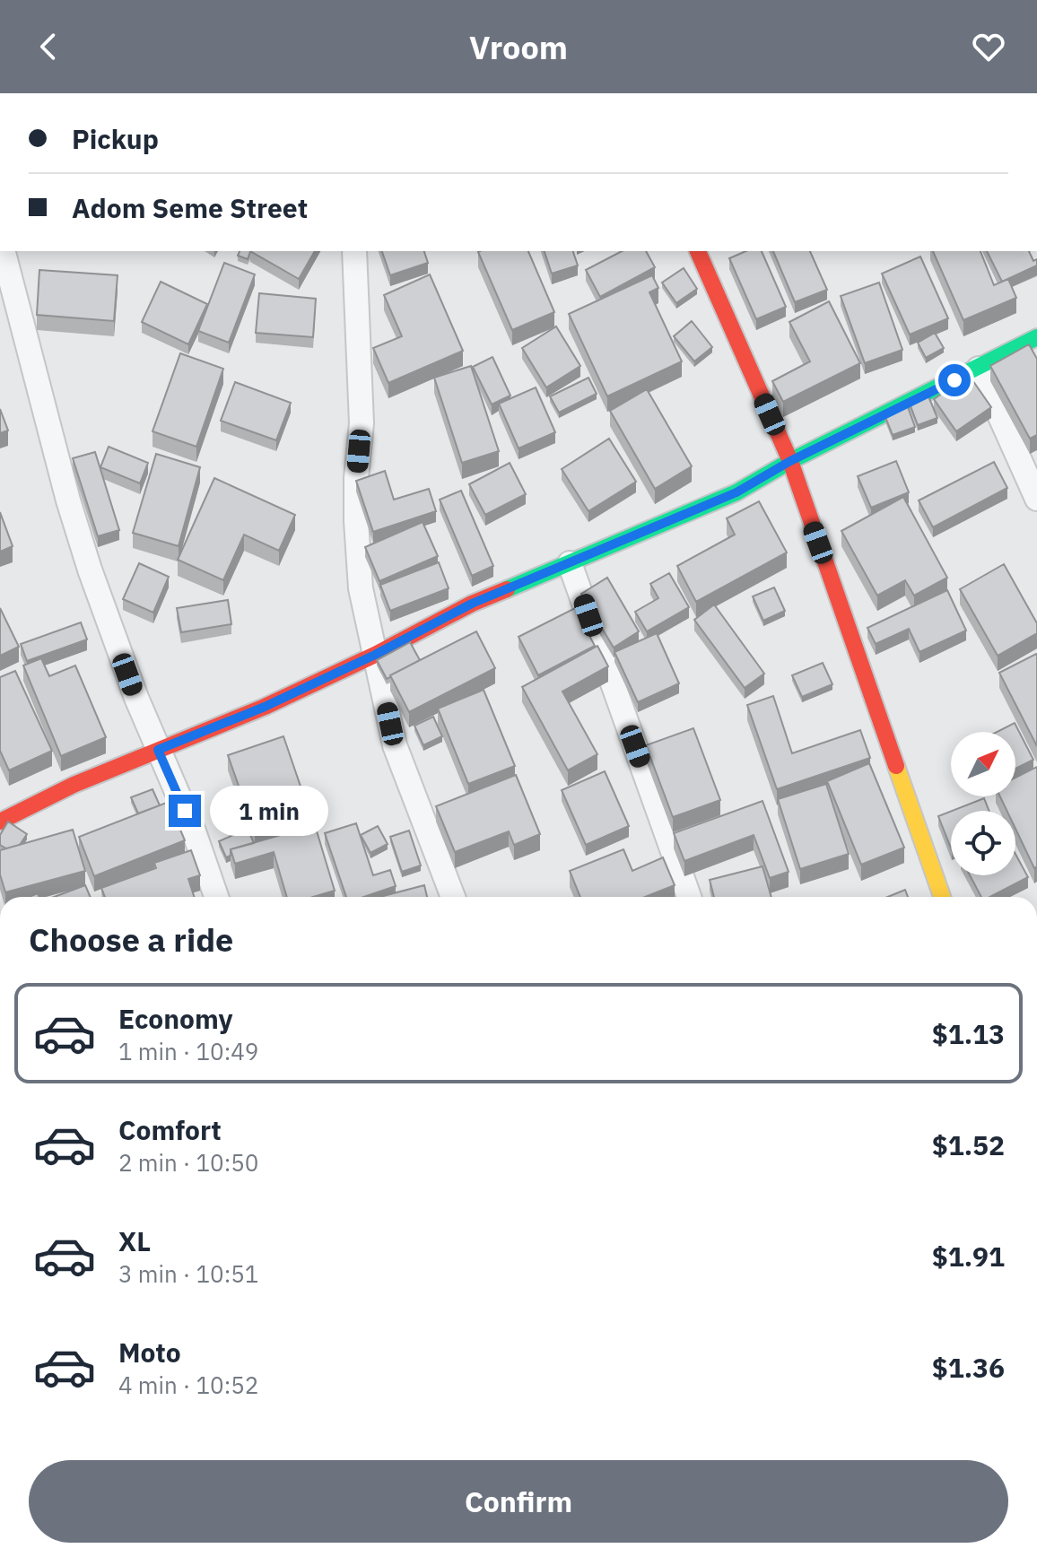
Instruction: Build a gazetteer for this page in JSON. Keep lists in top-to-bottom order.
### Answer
{
  "north": "top right",
  "page": {
    "header": "Vroom",
    "banner": ["Pickup", "Adom Seme Street"],
    "bubble": "1 min",
    "heading": "Choose a ride",
    "list": [
      {
        "name": "Economy",
        "note": "1 min · 10:49",
        "value": "$1.13"
      },
      {
        "name": "Comfort",
        "note": "2 min · 10:50",
        "value": "$1.52"
      },
      {
        "name": "XL",
        "note": "3 min · 10:51",
        "value": "$1.91"
      },
      {
        "name": "Moto",
        "note": "4 min · 10:52",
        "value": "$1.36"
      }
    ],
    "buttons": "Confirm"
  }
}
